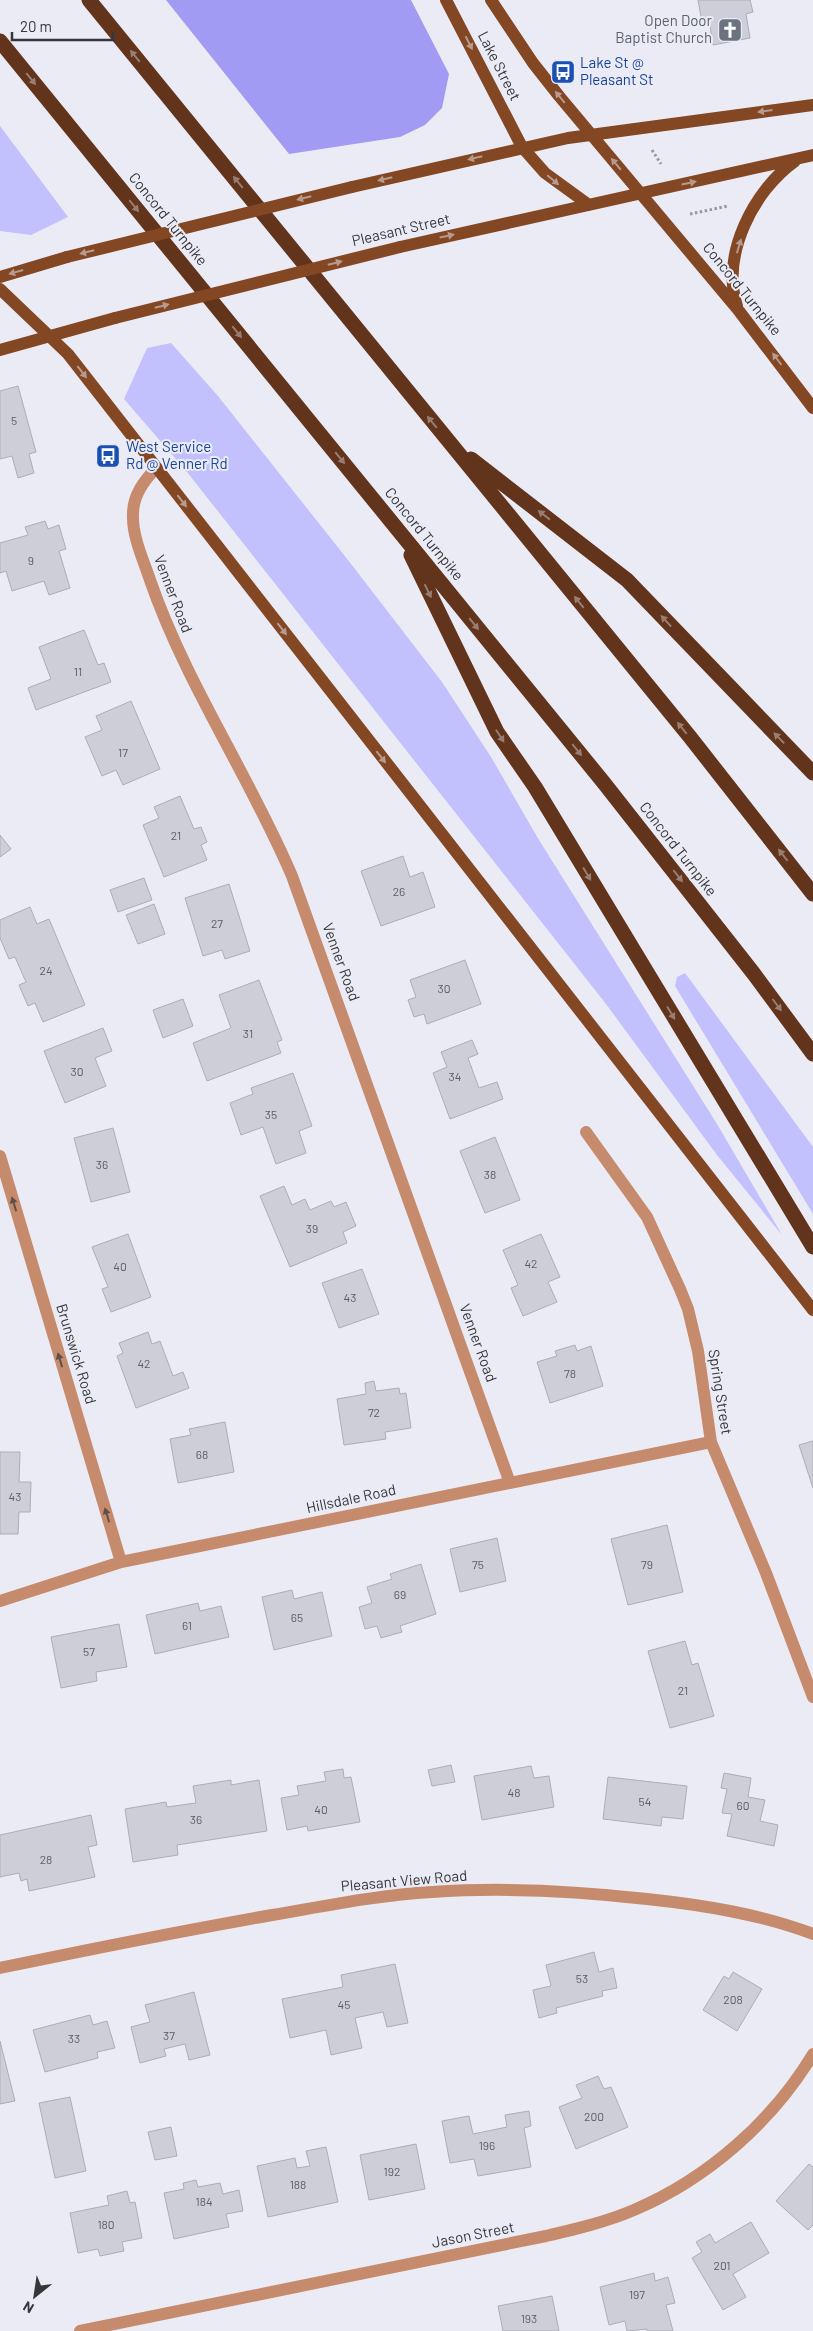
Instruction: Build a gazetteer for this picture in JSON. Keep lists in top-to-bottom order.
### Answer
{
  "streets": {
    "highway": ["Concord Turnpike"],
    "main road": ["Lake Street", "Pleasant Street"],
    "street": [
      "Venner Road",
      "Brunswick Road",
      "Spring Street",
      "Hillsdale Road",
      "Pleasant View Road",
      "Jason Street"
    ]
  },
  "crossings": [
    ["Lake Street", "Concord Turnpike"],
    ["Lake Street", "Pleasant Street"],
    ["Concord Turnpike", "Pleasant Street"],
    ["Venner Road", "Hillsdale Road"],
    ["Brunswick Road", "Hillsdale Road"],
    ["Spring Street", "Hillsdale Road"]
  ],
  "one_way": ["Brunswick Road"],
  "places": {
    "church": ["Open Door Baptist Church"],
    "bus stop": ["Lake St @ Pleasant St", "West Service Rd @ Venner Rd"]
  },
  "house_numbers": [
    "5",
    "9",
    "11",
    "17",
    "21",
    "26",
    "27",
    "24",
    "30",
    "31",
    "30",
    "34",
    "35",
    "36",
    "38",
    "39",
    "42",
    "40",
    "43",
    "42",
    "78",
    "72",
    "68",
    "43",
    "75",
    "79",
    "69",
    "65",
    "61",
    "57",
    "21",
    "48",
    "54",
    "60",
    "40",
    "36",
    "28",
    "53",
    "208",
    "45",
    "37",
    "33",
    "200",
    "196",
    "192",
    "188",
    "184",
    "180",
    "201",
    "197",
    "193"
  ],
  "scale_bar": "20 m",
  "north": "bottom left"
}
